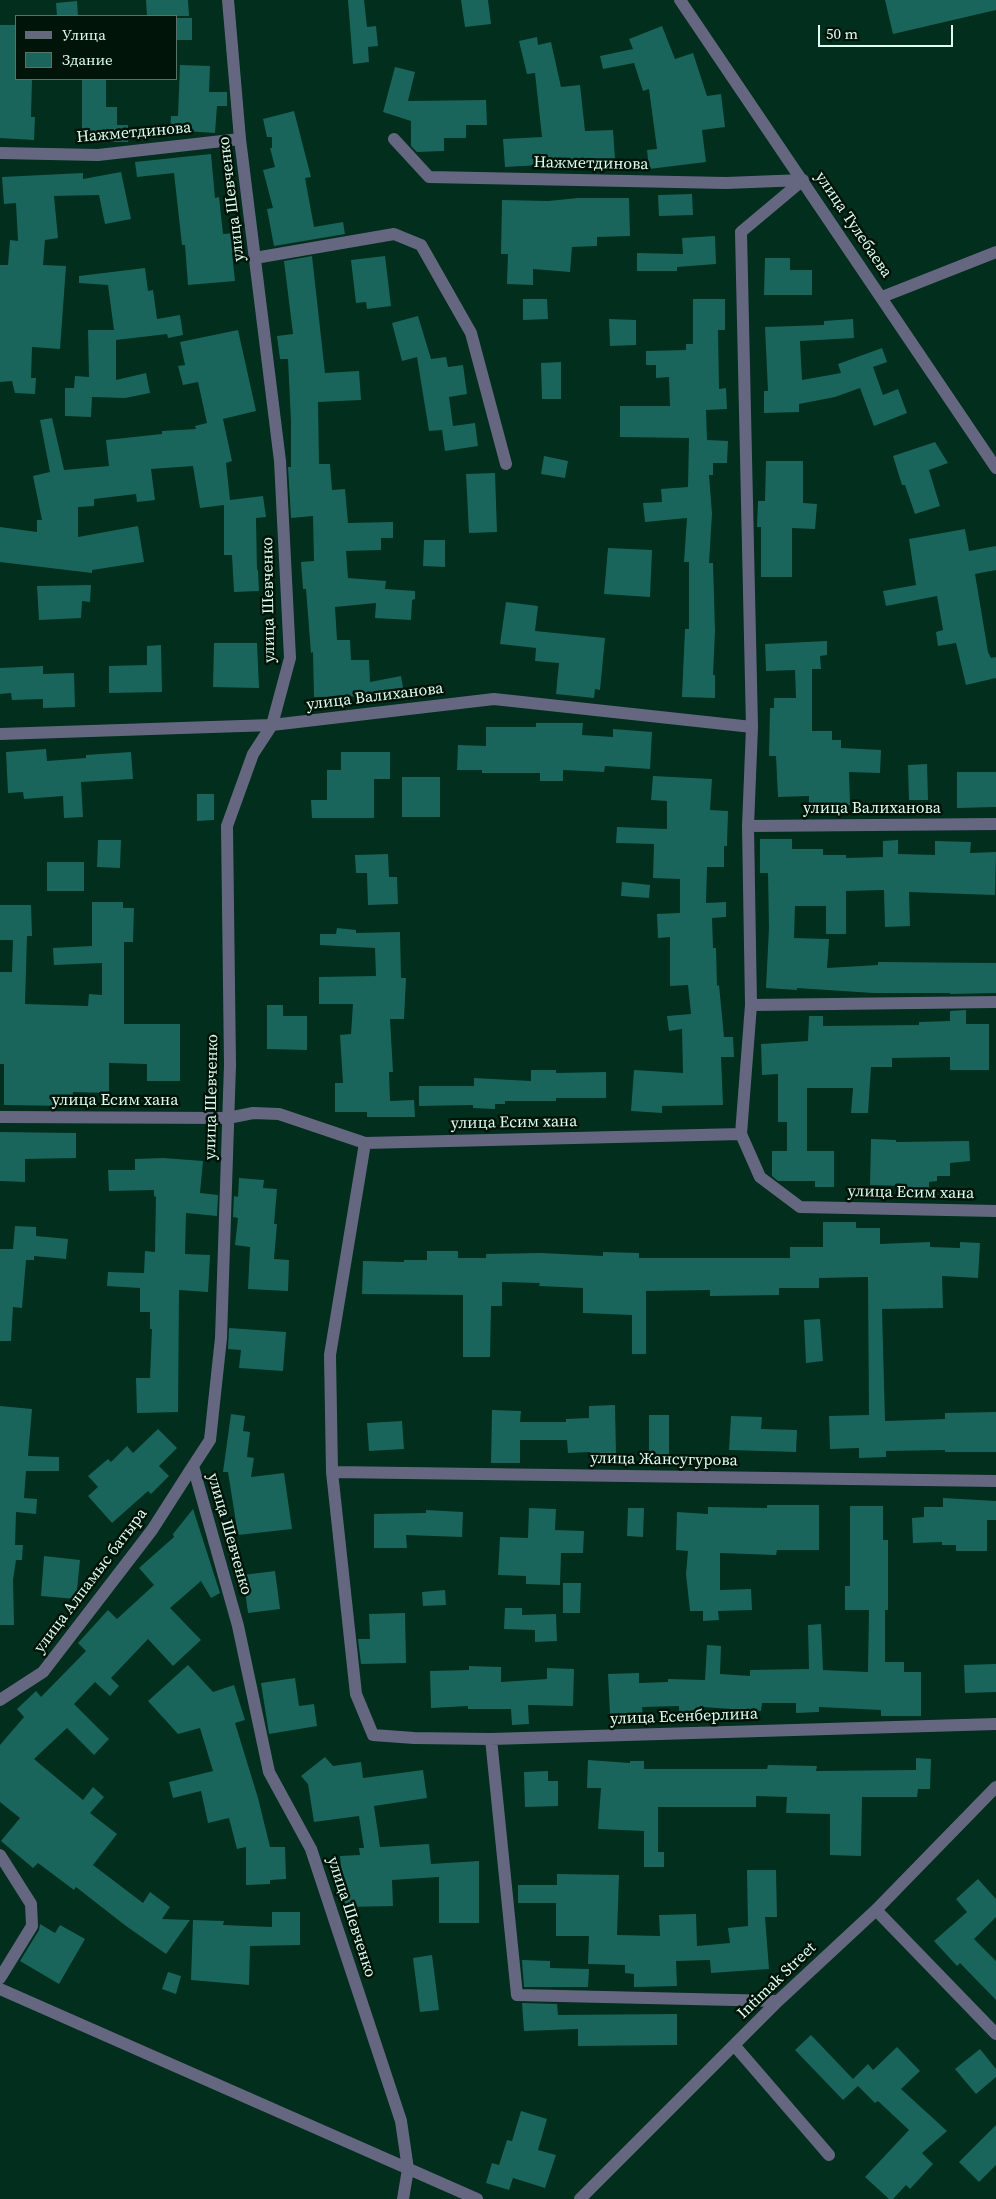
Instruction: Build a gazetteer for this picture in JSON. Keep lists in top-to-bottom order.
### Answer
{
  "streets": {
    "street": [
      "Нажметдинова",
      "улица Шевченко",
      "улица Тулебаева",
      "улица Валиханова",
      "улица Есим хана",
      "улица Жансугурова",
      "улица Алпамыс батыра",
      "улица Есенберлина",
      "Intimak Street"
    ]
  },
  "crossings": [
    ["Нажметдинова", "улица Шевченко"],
    ["Нажметдинова", "улица Тулебаева"],
    ["улица Шевченко", "улица Валиханова"],
    ["улица Шевченко", "улица Есим хана"],
    ["улица Шевченко", "улица Алпамыс батыра"],
    ["улица Жансугурова", "улица Есенберлина"]
  ],
  "legend": ["Улица", "Здание"],
  "scale_bar": "50 m"
}
